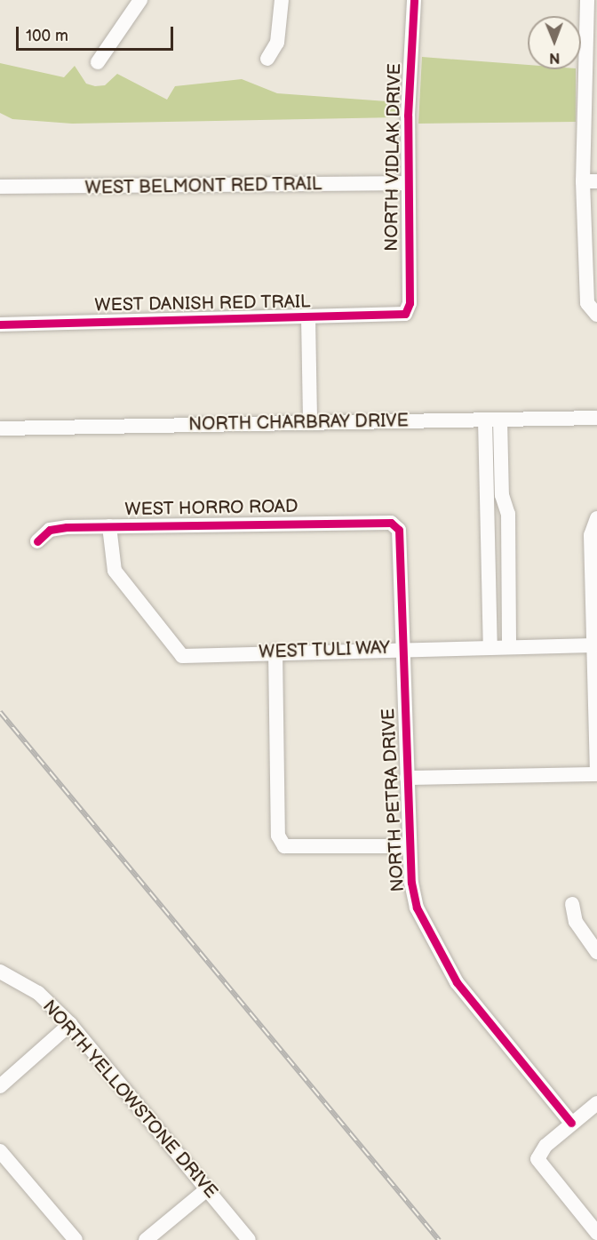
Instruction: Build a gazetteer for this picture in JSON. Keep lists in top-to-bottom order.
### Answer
{
  "streets": {
    "street": [
      "NORTH VIDLAK DRIVE",
      "WEST BELMONT RED TRAIL",
      "WEST DANISH RED TRAIL",
      "NORTH CHARBRAY DRIVE",
      "WEST HORRO ROAD",
      "WEST TULI WAY",
      "NORTH PETRA DRIVE",
      "NORTH YELLOWSTONE DRIVE"
    ]
  },
  "crossings": [
    ["NORTH VIDLAK DRIVE", "WEST BELMONT RED TRAIL"],
    ["NORTH VIDLAK DRIVE", "WEST DANISH RED TRAIL"],
    ["WEST HORRO ROAD", "WEST TULI WAY"],
    ["WEST HORRO ROAD", "NORTH PETRA DRIVE"],
    ["WEST TULI WAY", "NORTH PETRA DRIVE"]
  ],
  "scale_bar": "100 m",
  "north": "bottom"
}
